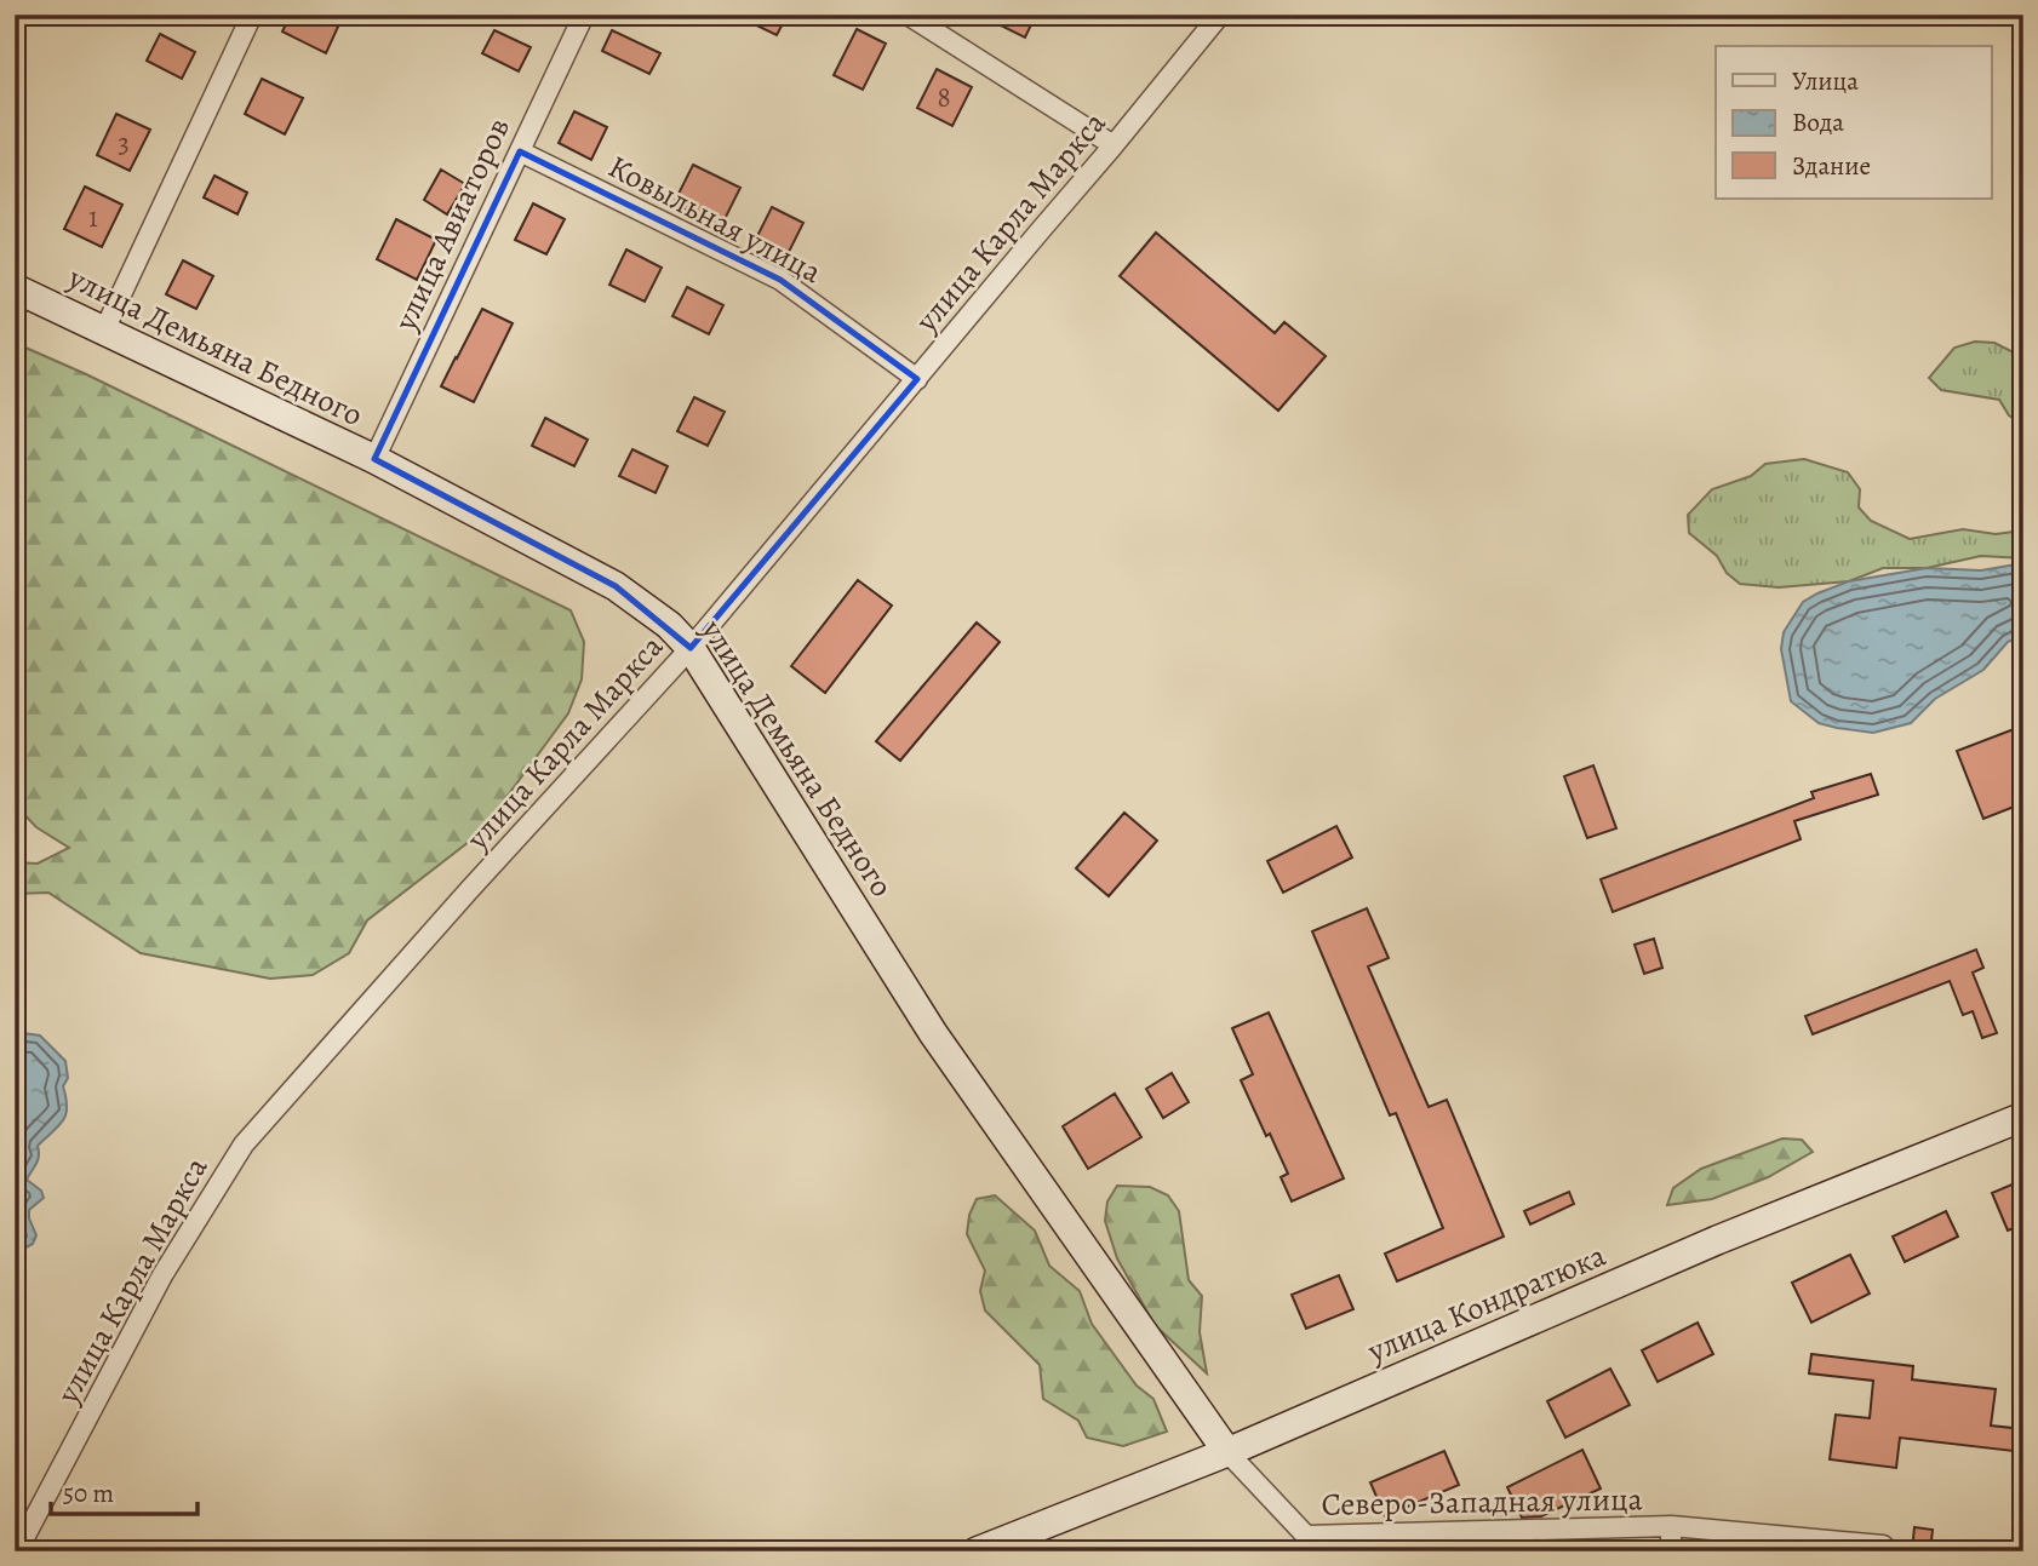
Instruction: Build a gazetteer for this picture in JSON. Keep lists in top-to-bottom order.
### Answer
{
  "streets": {
    "street": [
      "Ковыльная улица",
      "улица Карла Маркса",
      "улица Авиаторов",
      "улица Демьяна Бедного",
      "улица Кондратюка",
      "Северо-Западная улица"
    ]
  },
  "crossings": [
    ["Ковыльная улица", "улица Карла Маркса"],
    ["Ковыльная улица", "улица Авиаторов"],
    ["улица Карла Маркса", "улица Демьяна Бедного"],
    ["улица Авиаторов", "улица Демьяна Бедного"],
    ["улица Демьяна Бедного", "улица Кондратюка"],
    ["улица Демьяна Бедного", "Северо-Западная улица"],
    ["улица Кондратюка", "Северо-Западная улица"]
  ],
  "house_numbers": ["8", "3", "1"],
  "legend": ["Улица", "Вода", "Здание"],
  "scale_bar": "50 m"
}
